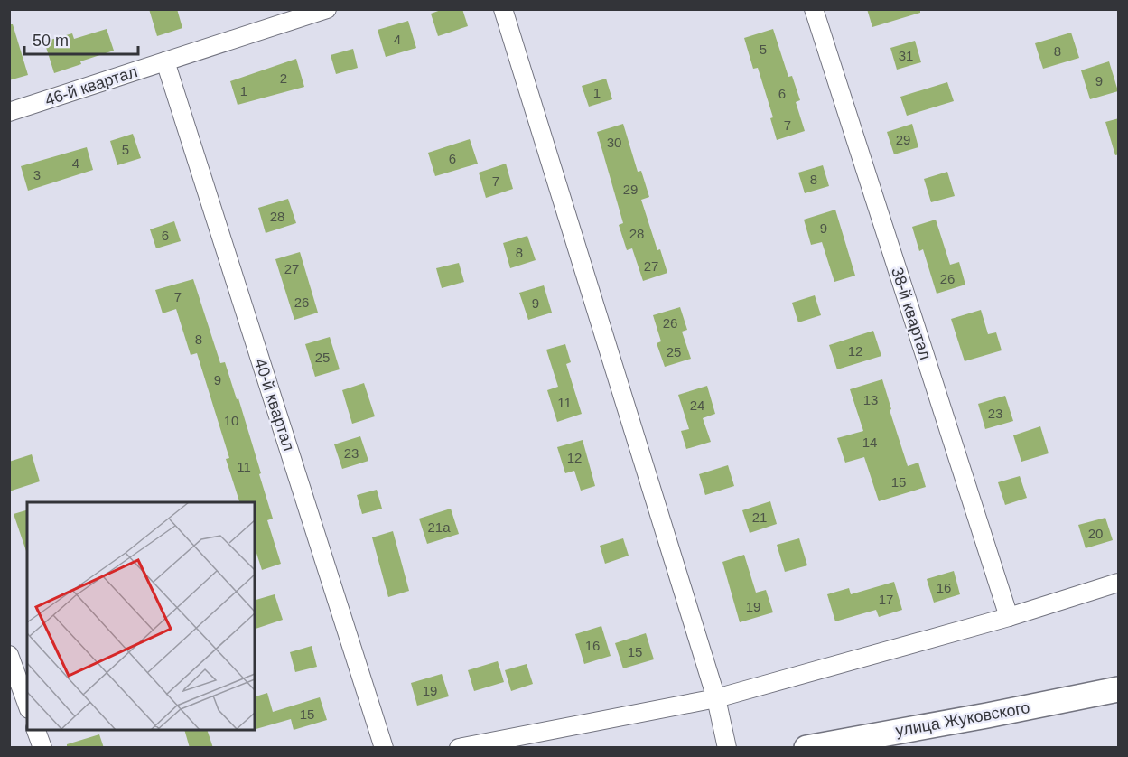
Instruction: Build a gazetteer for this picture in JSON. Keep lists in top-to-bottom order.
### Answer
{
  "streets": {
    "street": [
      "46-й квартал",
      "38-й квартал",
      "40-й квартал",
      "улица Жуковского"
    ]
  },
  "crossings": [
    ["46-й квартал", "40-й квартал"]
  ],
  "house_numbers": [
    "4",
    "5",
    "8",
    "31",
    "2",
    "9",
    "1",
    "1",
    "6",
    "7",
    "29",
    "30",
    "5",
    "6",
    "4",
    "3",
    "8",
    "7",
    "29",
    "28",
    "9",
    "28",
    "6",
    "8",
    "27",
    "27",
    "26",
    "7",
    "26",
    "9",
    "26",
    "8",
    "12",
    "25",
    "25",
    "9",
    "13",
    "11",
    "24",
    "23",
    "10",
    "14",
    "23",
    "12",
    "11",
    "15",
    "21",
    "21а",
    "20",
    "16",
    "17",
    "19",
    "16",
    "15",
    "19",
    "15"
  ],
  "scale_bar": "50 m"
}
